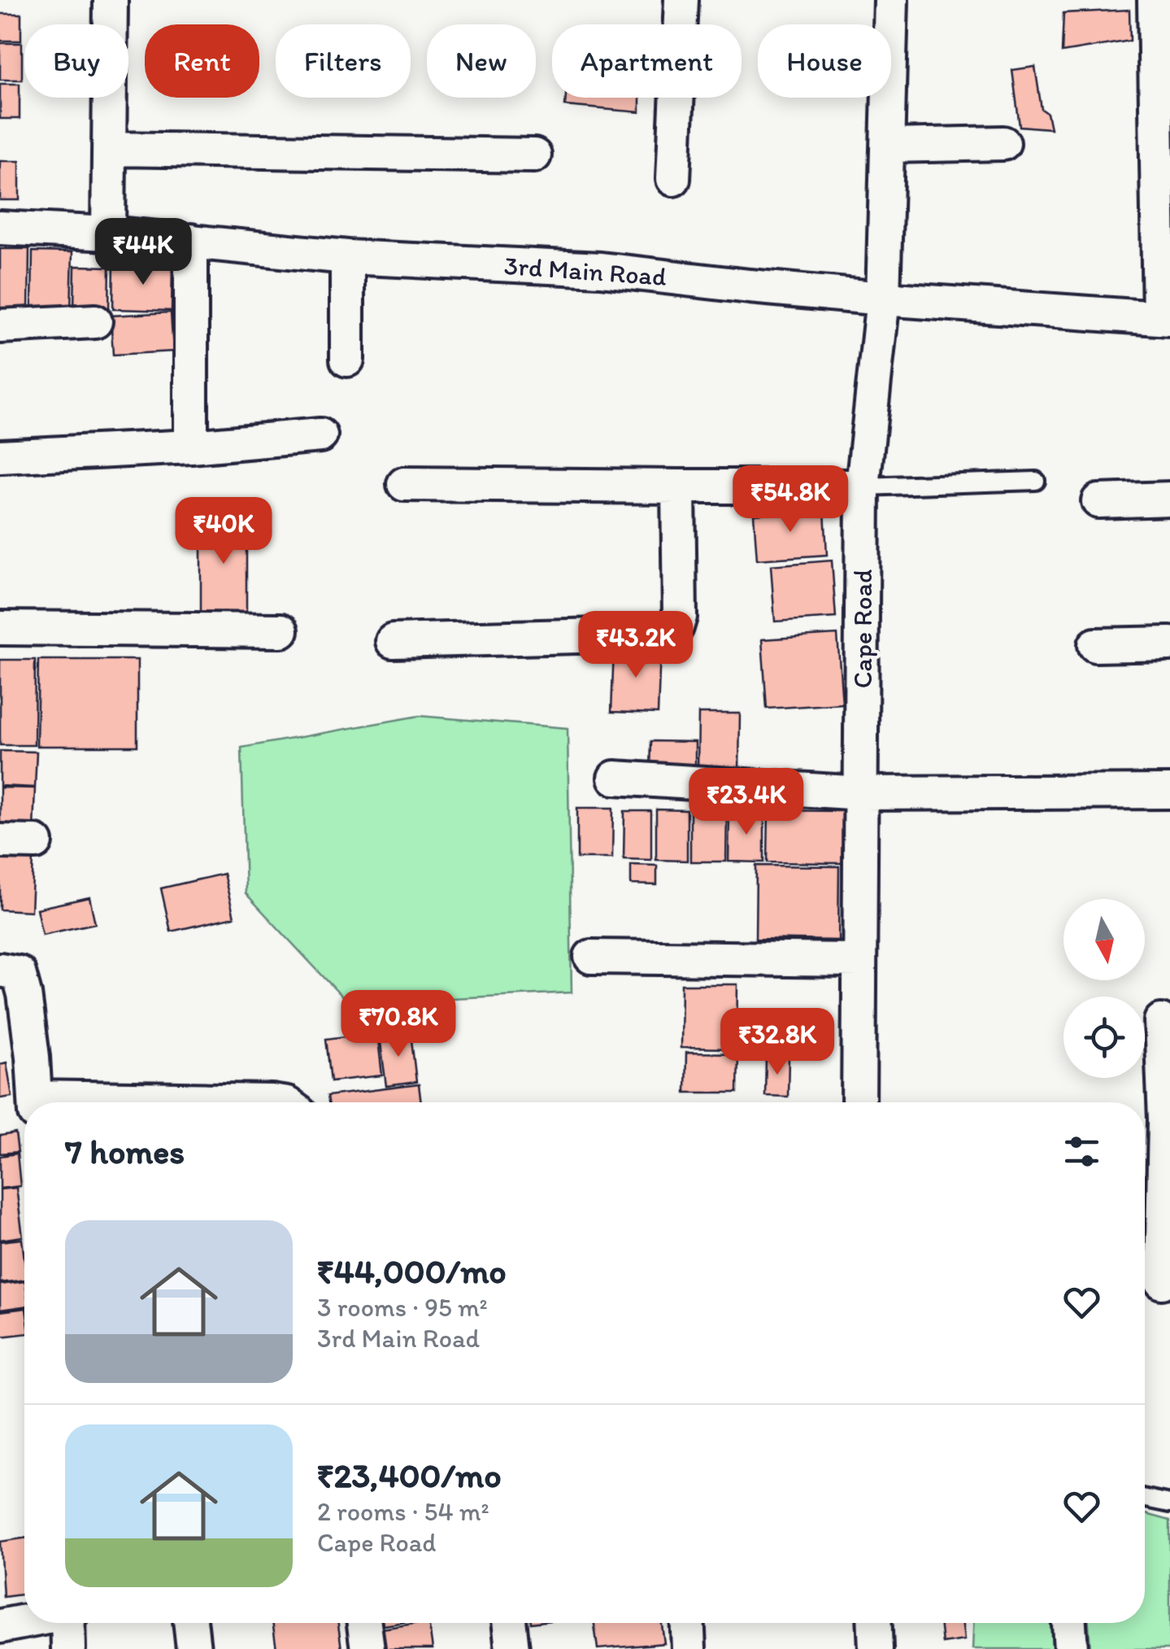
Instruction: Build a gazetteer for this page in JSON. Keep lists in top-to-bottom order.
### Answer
{
  "streets": {
    "street": ["3rd Main Road", "Cape Road"]
  },
  "crossings": [
    ["3rd Main Road", "Cape Road"]
  ],
  "north": "bottom",
  "page": {
    "chip": [
      "Buy",
      "Rent",
      "Filters",
      "New",
      "Apartment",
      "House"
    ],
    "price": [
      "₹44K",
      "₹54.8K",
      "₹40K",
      "₹43.2K",
      "₹23.4K",
      "₹70.8K",
      "₹32.8K"
    ],
    "heading": "7 homes",
    "list": [
      {
        "name": "₹44,000/mo",
        "note": "3 rooms · 95 m² · 3rd Main Road"
      },
      {
        "name": "₹23,400/mo",
        "note": "2 rooms · 54 m² · Cape Road"
      }
    ]
  }
}
